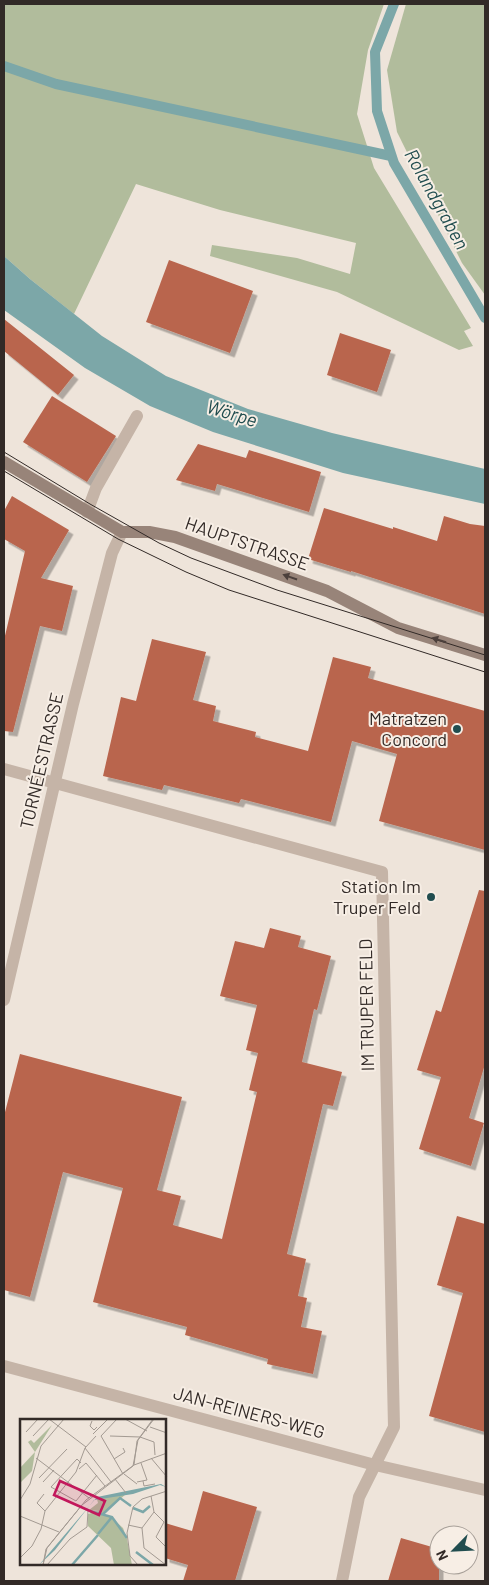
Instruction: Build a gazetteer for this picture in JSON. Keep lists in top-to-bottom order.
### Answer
{
  "streets": {
    "street": [
      "HAUPTSTRASSE",
      "TORNÉESTRASSE",
      "IM TRUPER FELD",
      "JAN-REINERS-WEG"
    ]
  },
  "crossings": [
    ["HAUPTSTRASSE", "TORNÉESTRASSE"],
    ["TORNÉESTRASSE", "IM TRUPER FELD"],
    ["IM TRUPER FELD", "JAN-REINERS-WEG"]
  ],
  "one_way": ["HAUPTSTRASSE"],
  "water": ["Rolandgraben", "Wörpe"],
  "places": ["Matratzen Concord", "Station Im Truper Feld"],
  "north": "bottom left"
}
